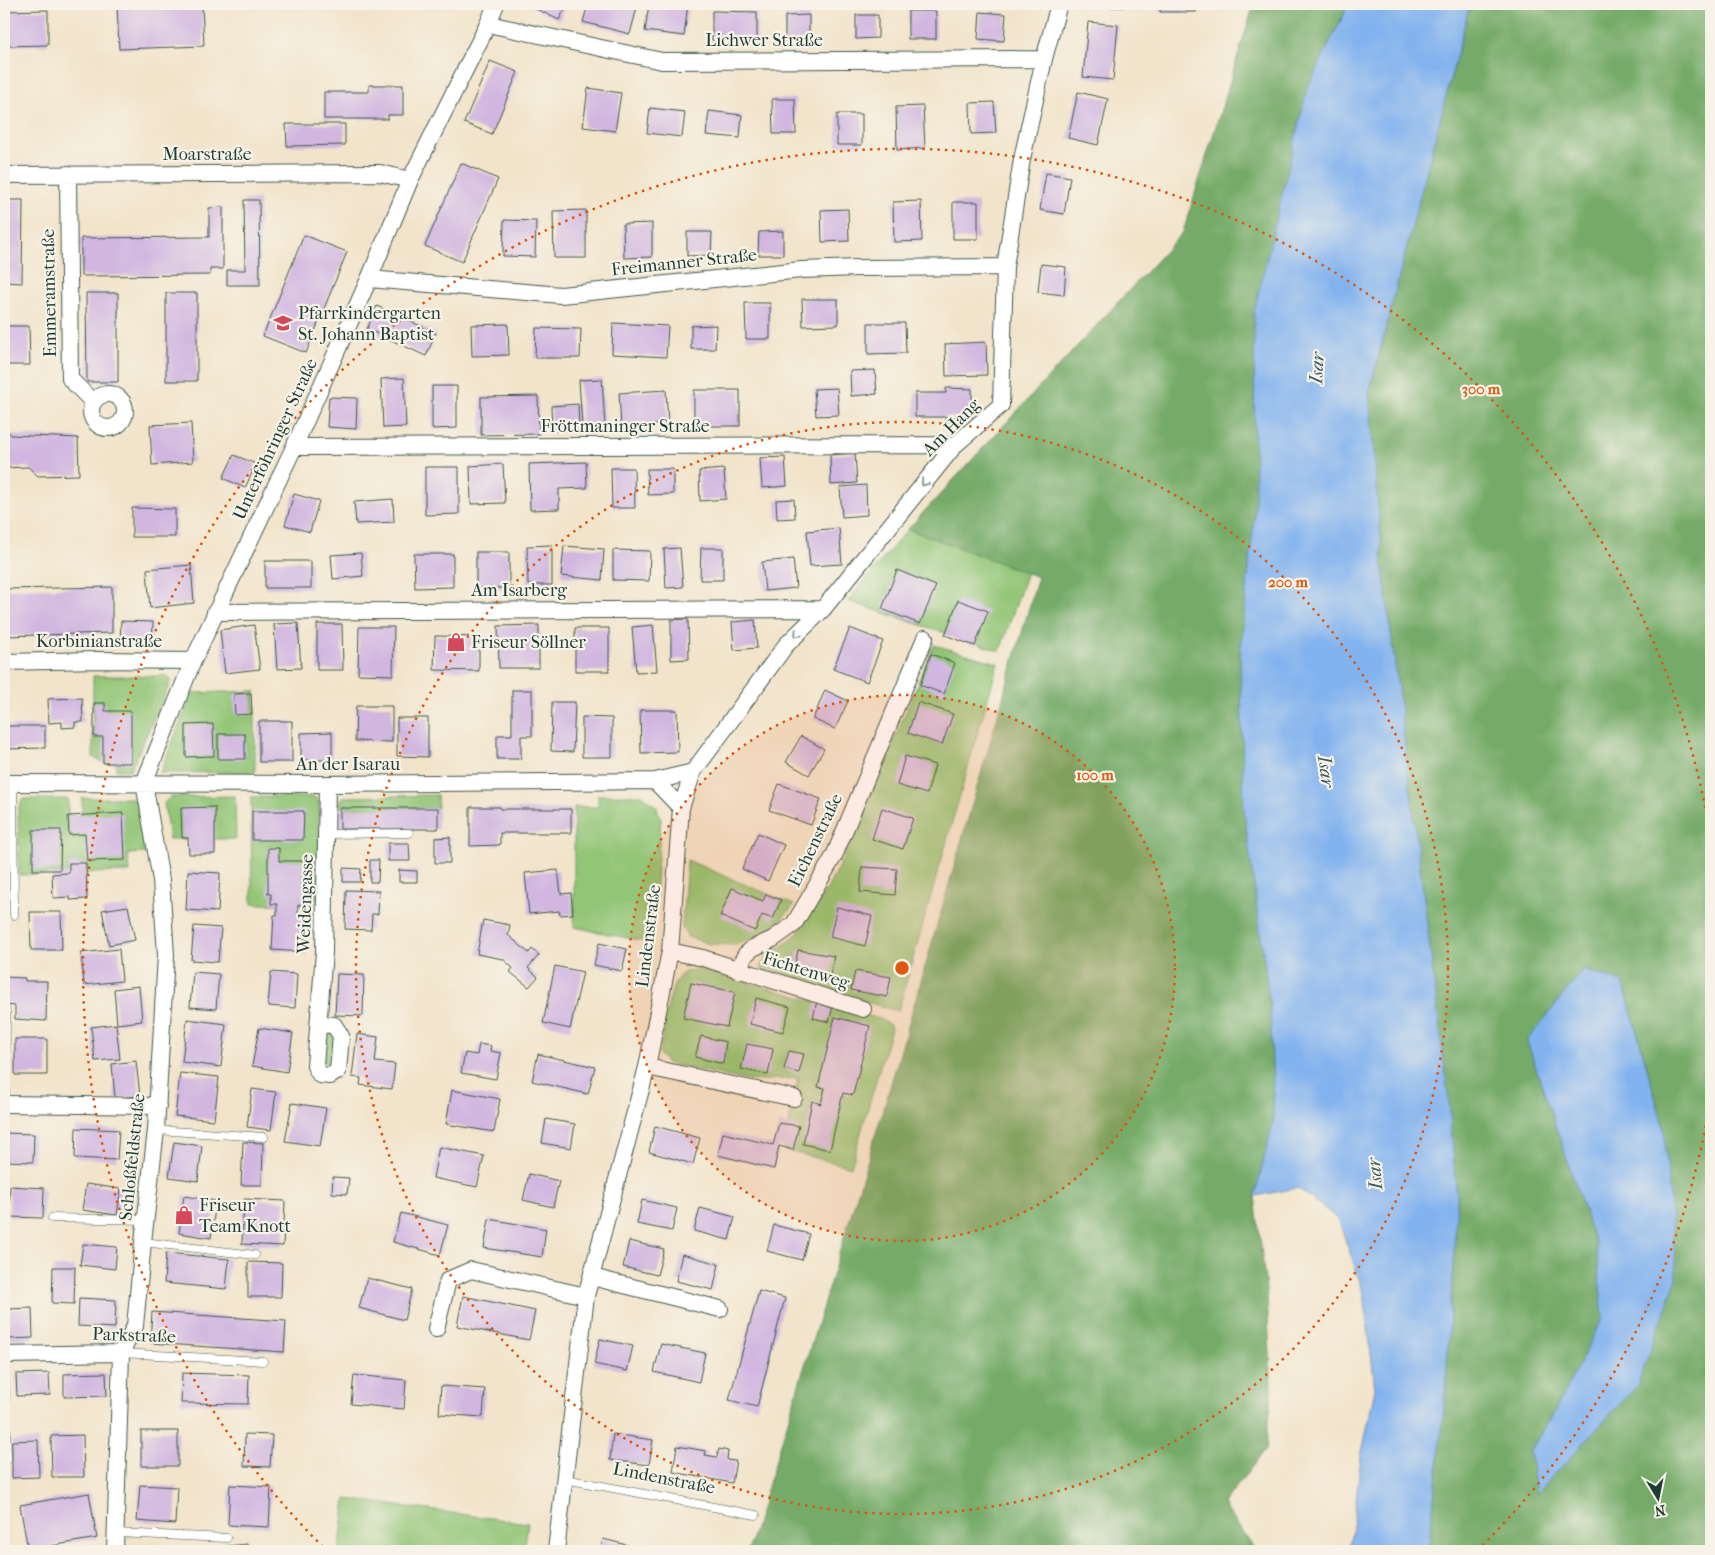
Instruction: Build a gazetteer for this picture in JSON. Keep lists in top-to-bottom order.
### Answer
{
  "streets": {
    "street": [
      "Lichwer Straße",
      "Moarstraße",
      "Freimanner Straße",
      "Emmeramstraße",
      "Fröttmaninger Straße",
      "Am Hang",
      "Unterföhringer Straße",
      "Am Isarberg",
      "Korbinianstraße",
      "An der Isarau",
      "Eichenstraße",
      "Weidengasse",
      "Lindenstraße",
      "Fichtenweg",
      "Schloßfeldstraße",
      "Parkstraße"
    ]
  },
  "crossings": [
    ["Lichwer Straße", "Am Hang"],
    ["Lichwer Straße", "Unterföhringer Straße"],
    ["Moarstraße", "Emmeramstraße"],
    ["Moarstraße", "Unterföhringer Straße"],
    ["Freimanner Straße", "Am Hang"],
    ["Freimanner Straße", "Unterföhringer Straße"],
    ["Fröttmaninger Straße", "Am Hang"],
    ["Fröttmaninger Straße", "Unterföhringer Straße"],
    ["Am Hang", "Am Isarberg"],
    ["Am Hang", "Lindenstraße"],
    ["Unterföhringer Straße", "Am Isarberg"],
    ["Unterföhringer Straße", "Korbinianstraße"],
    ["Unterföhringer Straße", "An der Isarau"],
    ["Unterföhringer Straße", "Schloßfeldstraße"],
    ["An der Isarau", "Weidengasse"],
    ["An der Isarau", "Schloßfeldstraße"],
    ["Eichenstraße", "Fichtenweg"],
    ["Schloßfeldstraße", "Parkstraße"]
  ],
  "one_way": ["Am Hang"],
  "water": ["Isar"],
  "places": {
    "school or university": ["Pfarrkindergarten St. Johann Baptist"],
    "shop": ["Friseur Söllner", "Friseur Team Knott"]
  },
  "north": "bottom",
  "rings": ["300 m", "200 m", "100 m"]
}
